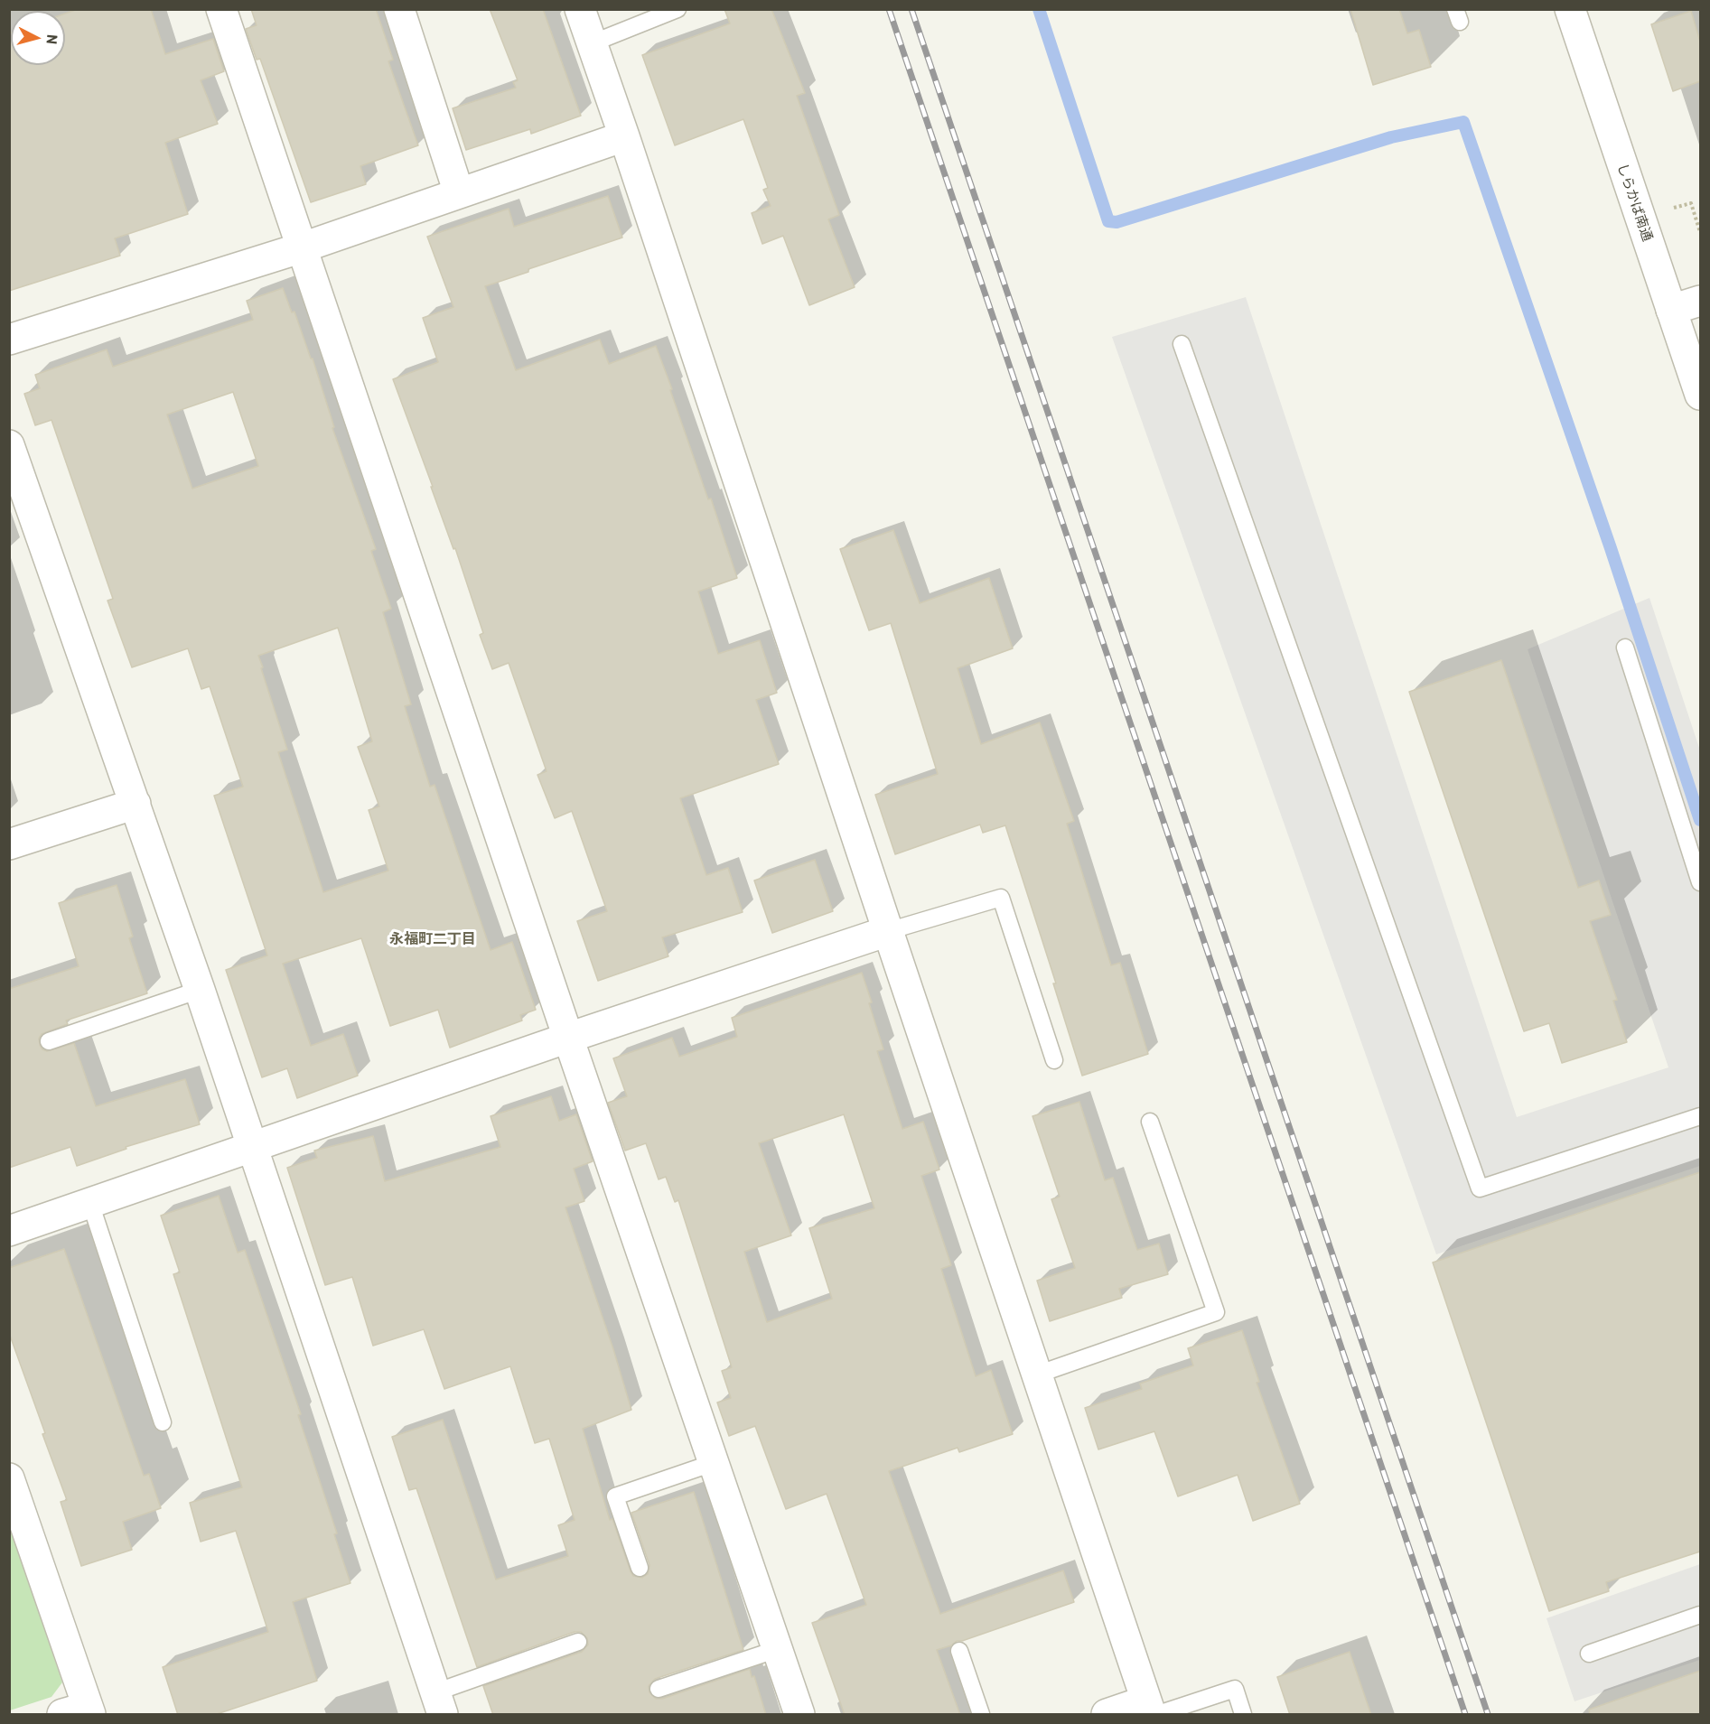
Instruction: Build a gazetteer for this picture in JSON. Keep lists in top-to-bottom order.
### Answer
{
  "streets": {
    "street": ["しらかば南通"]
  },
  "districts": ["永福町二丁目"],
  "north": "right"
}
